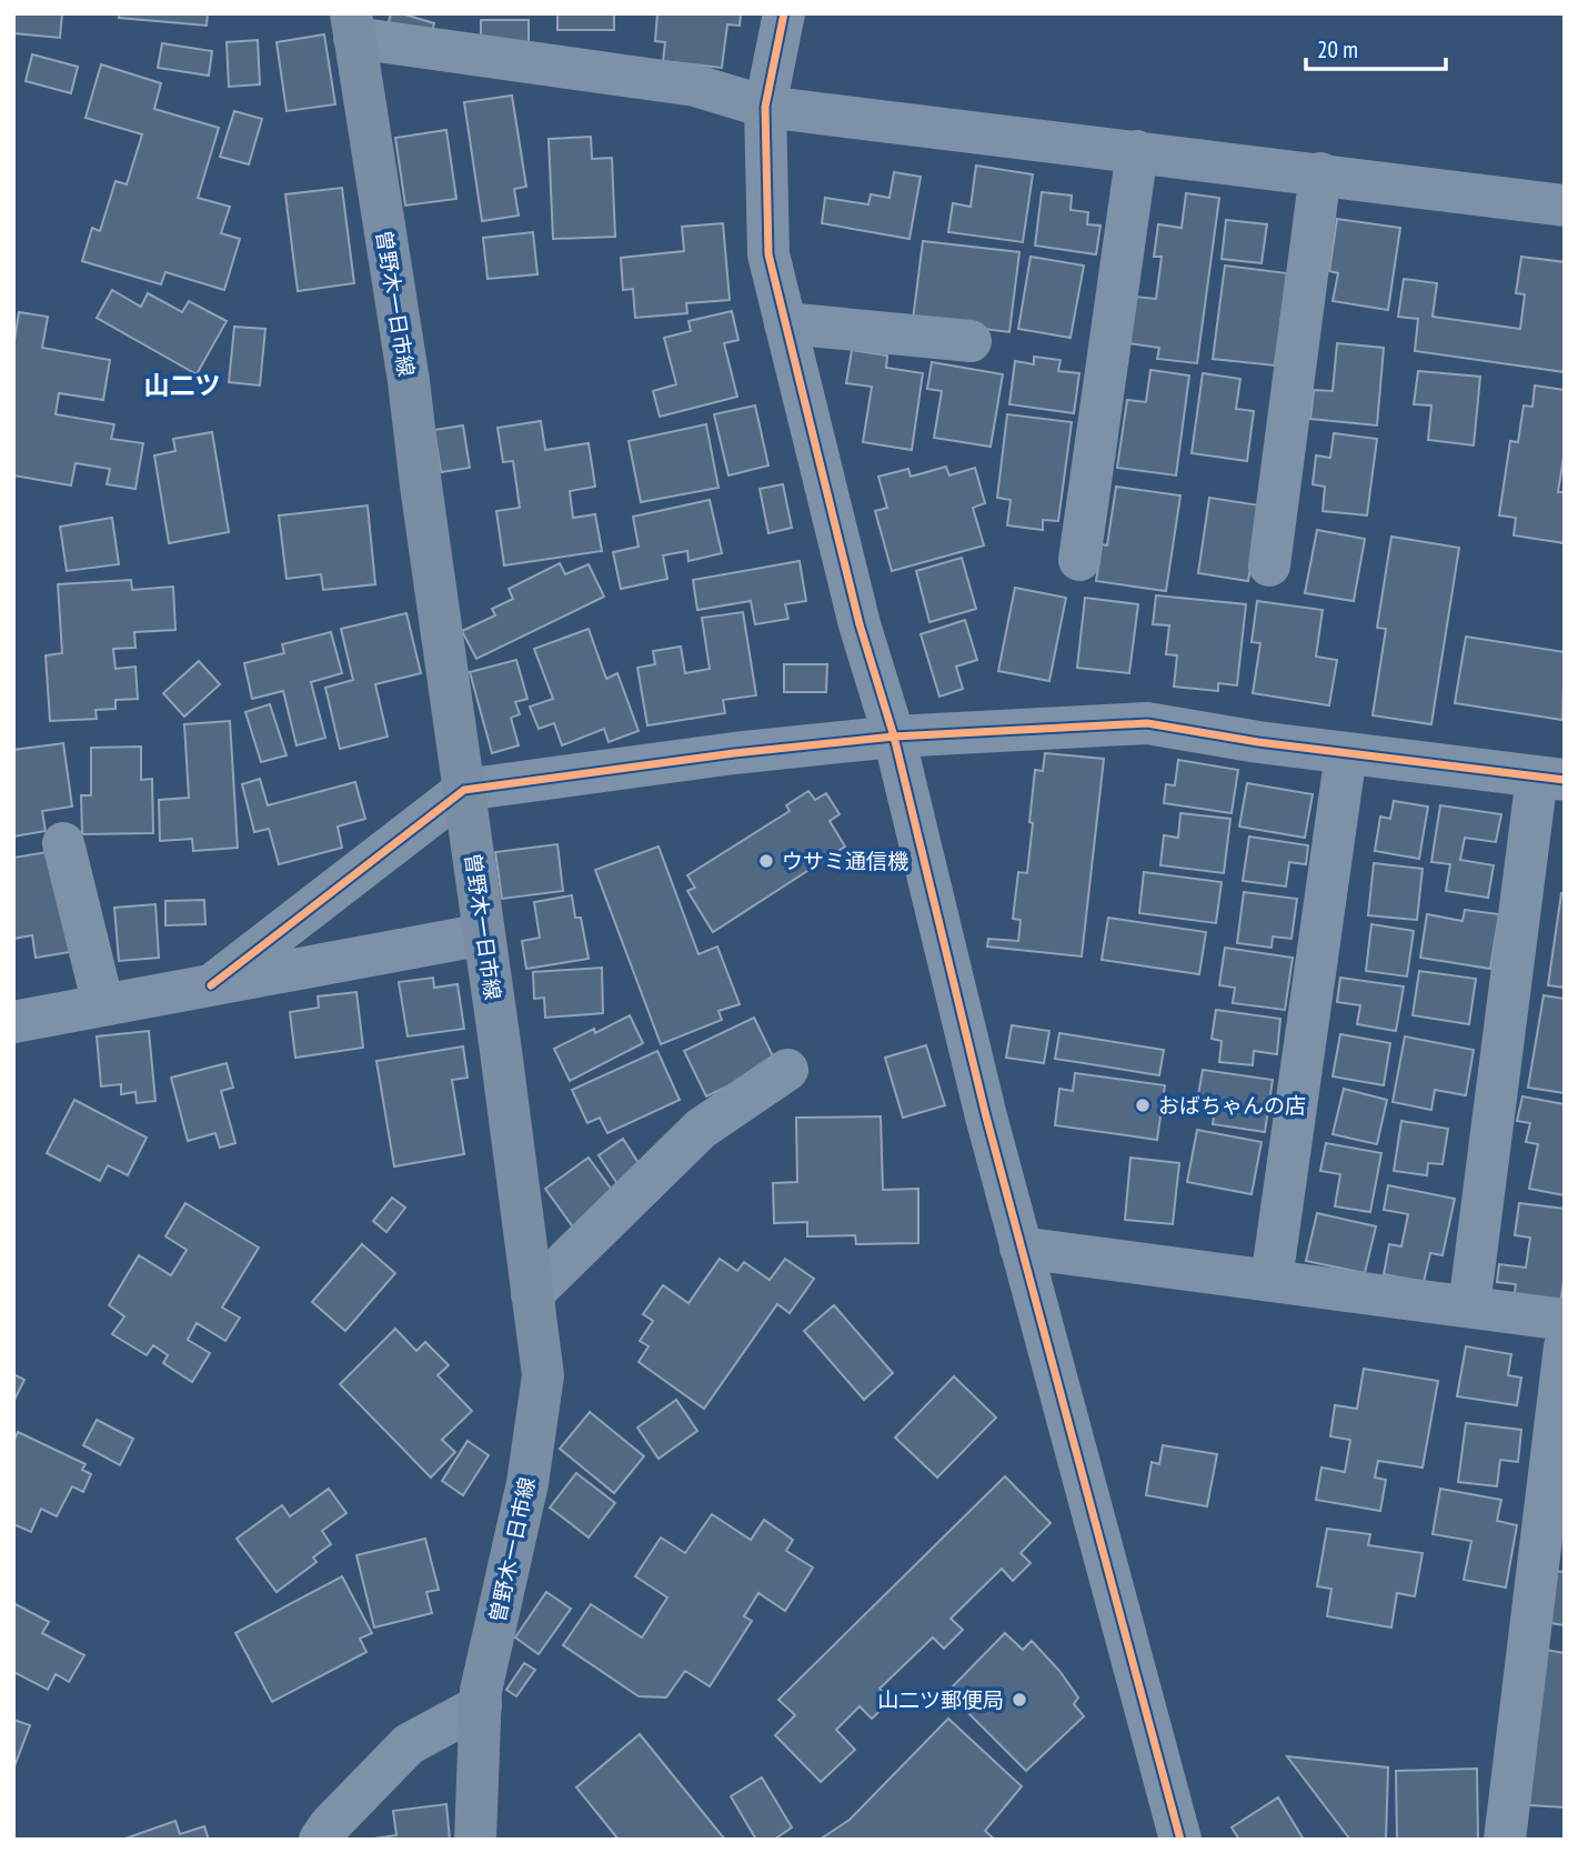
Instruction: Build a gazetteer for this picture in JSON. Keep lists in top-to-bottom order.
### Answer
{
  "streets": {
    "main road": ["曽野木一日市線"]
  },
  "districts": ["山二ツ"],
  "places": ["ウサミ通信機", "おばちゃんの店", "山二ツ郵便局"],
  "scale_bar": "20 m"
}
